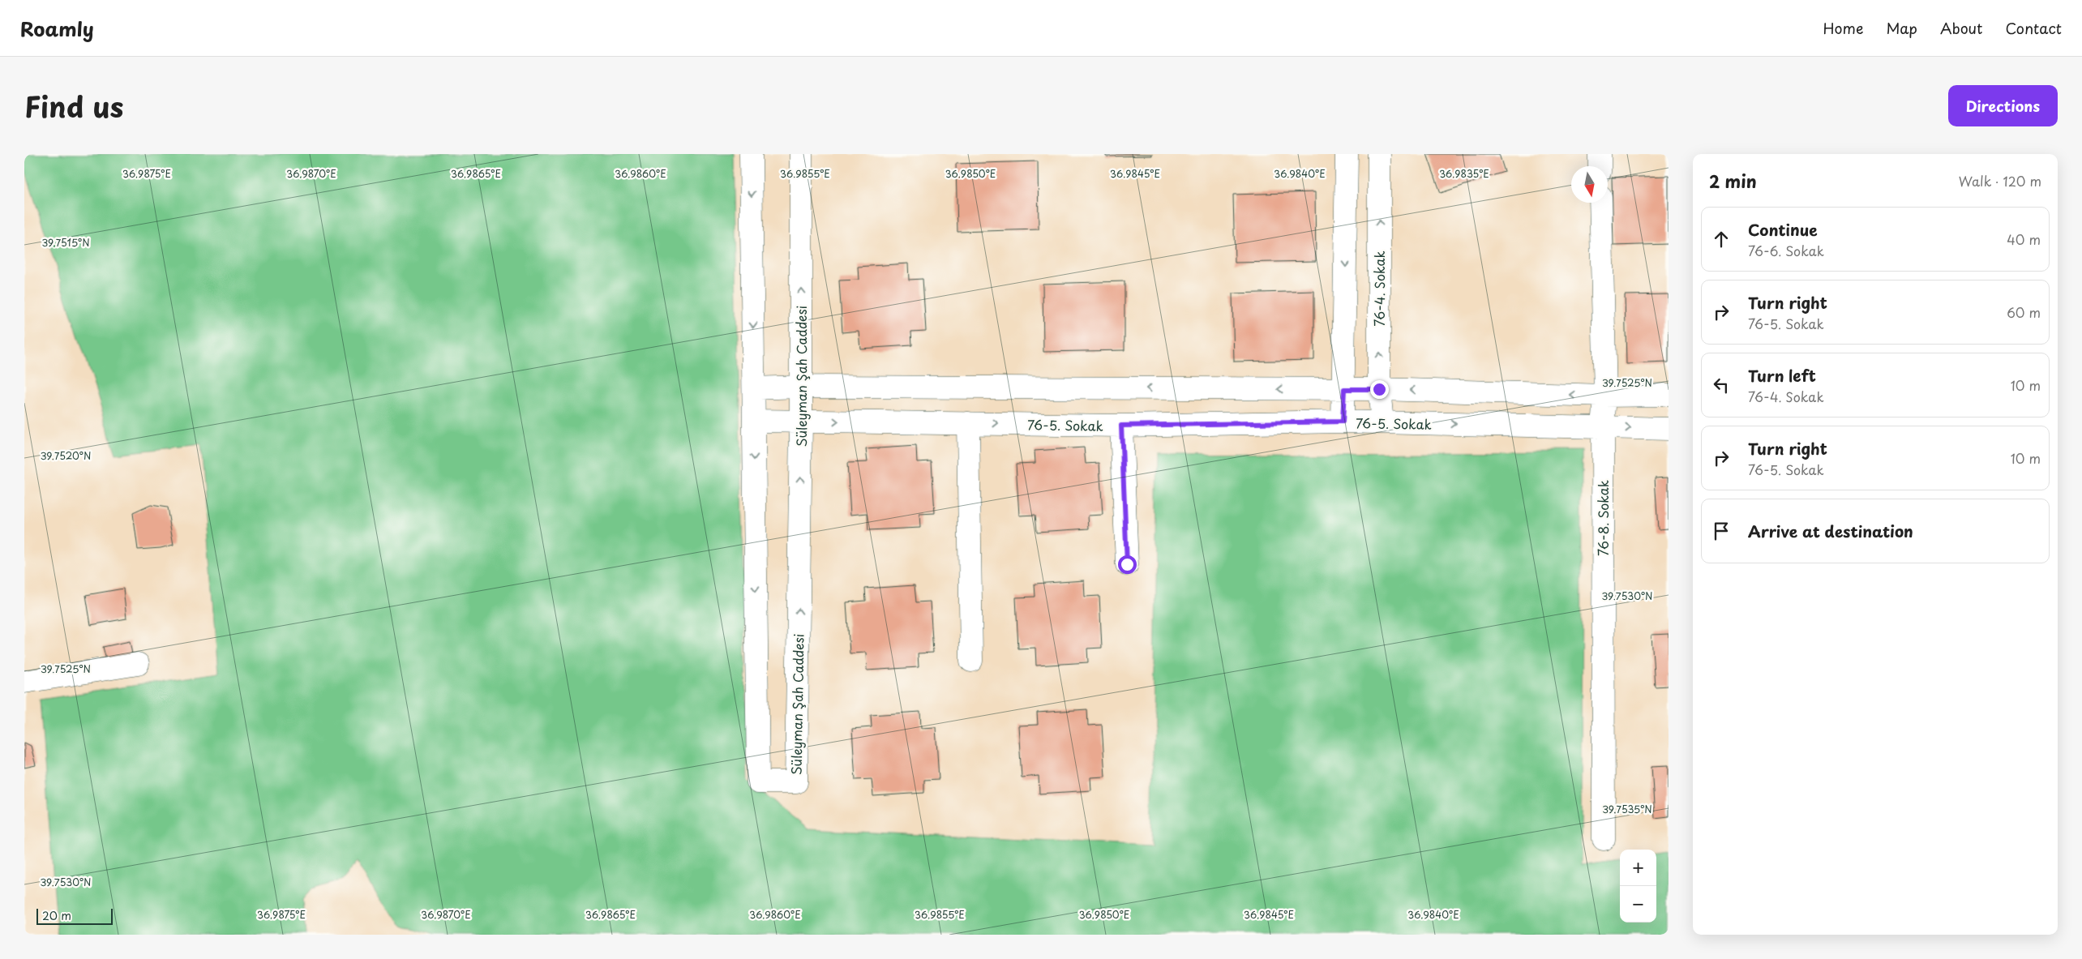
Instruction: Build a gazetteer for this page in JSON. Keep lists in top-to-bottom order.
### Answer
{
  "streets": {
    "street": [
      "76-4. Sokak",
      "Süleyman Şah Caddesi",
      "76-5. Sokak",
      "76-8. Sokak"
    ]
  },
  "crossings": [
    ["76-4. Sokak", "76-5. Sokak"],
    ["Süleyman Şah Caddesi", "76-5. Sokak"],
    ["76-5. Sokak", "76-8. Sokak"]
  ],
  "scale_bar": "20 m",
  "north": "bottom",
  "page": {
    "header": "Roamly",
    "nav": [
      "Home",
      "Map",
      "About",
      "Contact"
    ],
    "title": "Find us",
    "buttons": "Directions",
    "heading": ["2 min", "Walk · 120 m"],
    "list": [
      ["Continue", "76-6. Sokak", "40 m"],
      ["Turn right", "76-5. Sokak", "60 m"],
      ["Turn left", "76-4. Sokak", "10 m"],
      ["Turn right", "76-5. Sokak", "10 m"],
      "Arrive at destination"
    ],
    "map_buttons": ["+", "−"],
    "scale": "20 m"
  },
  "coordinates": [
    "36.9875°E",
    "36.9870°E",
    "36.9865°E",
    "36.9860°E",
    "36.9855°E",
    "36.9850°E",
    "36.9845°E",
    "36.9840°E",
    "36.9835°E",
    "39.7515°N",
    "39.7525°N",
    "39.7520°N",
    "39.7530°N",
    "39.7535°N"
  ]
}
